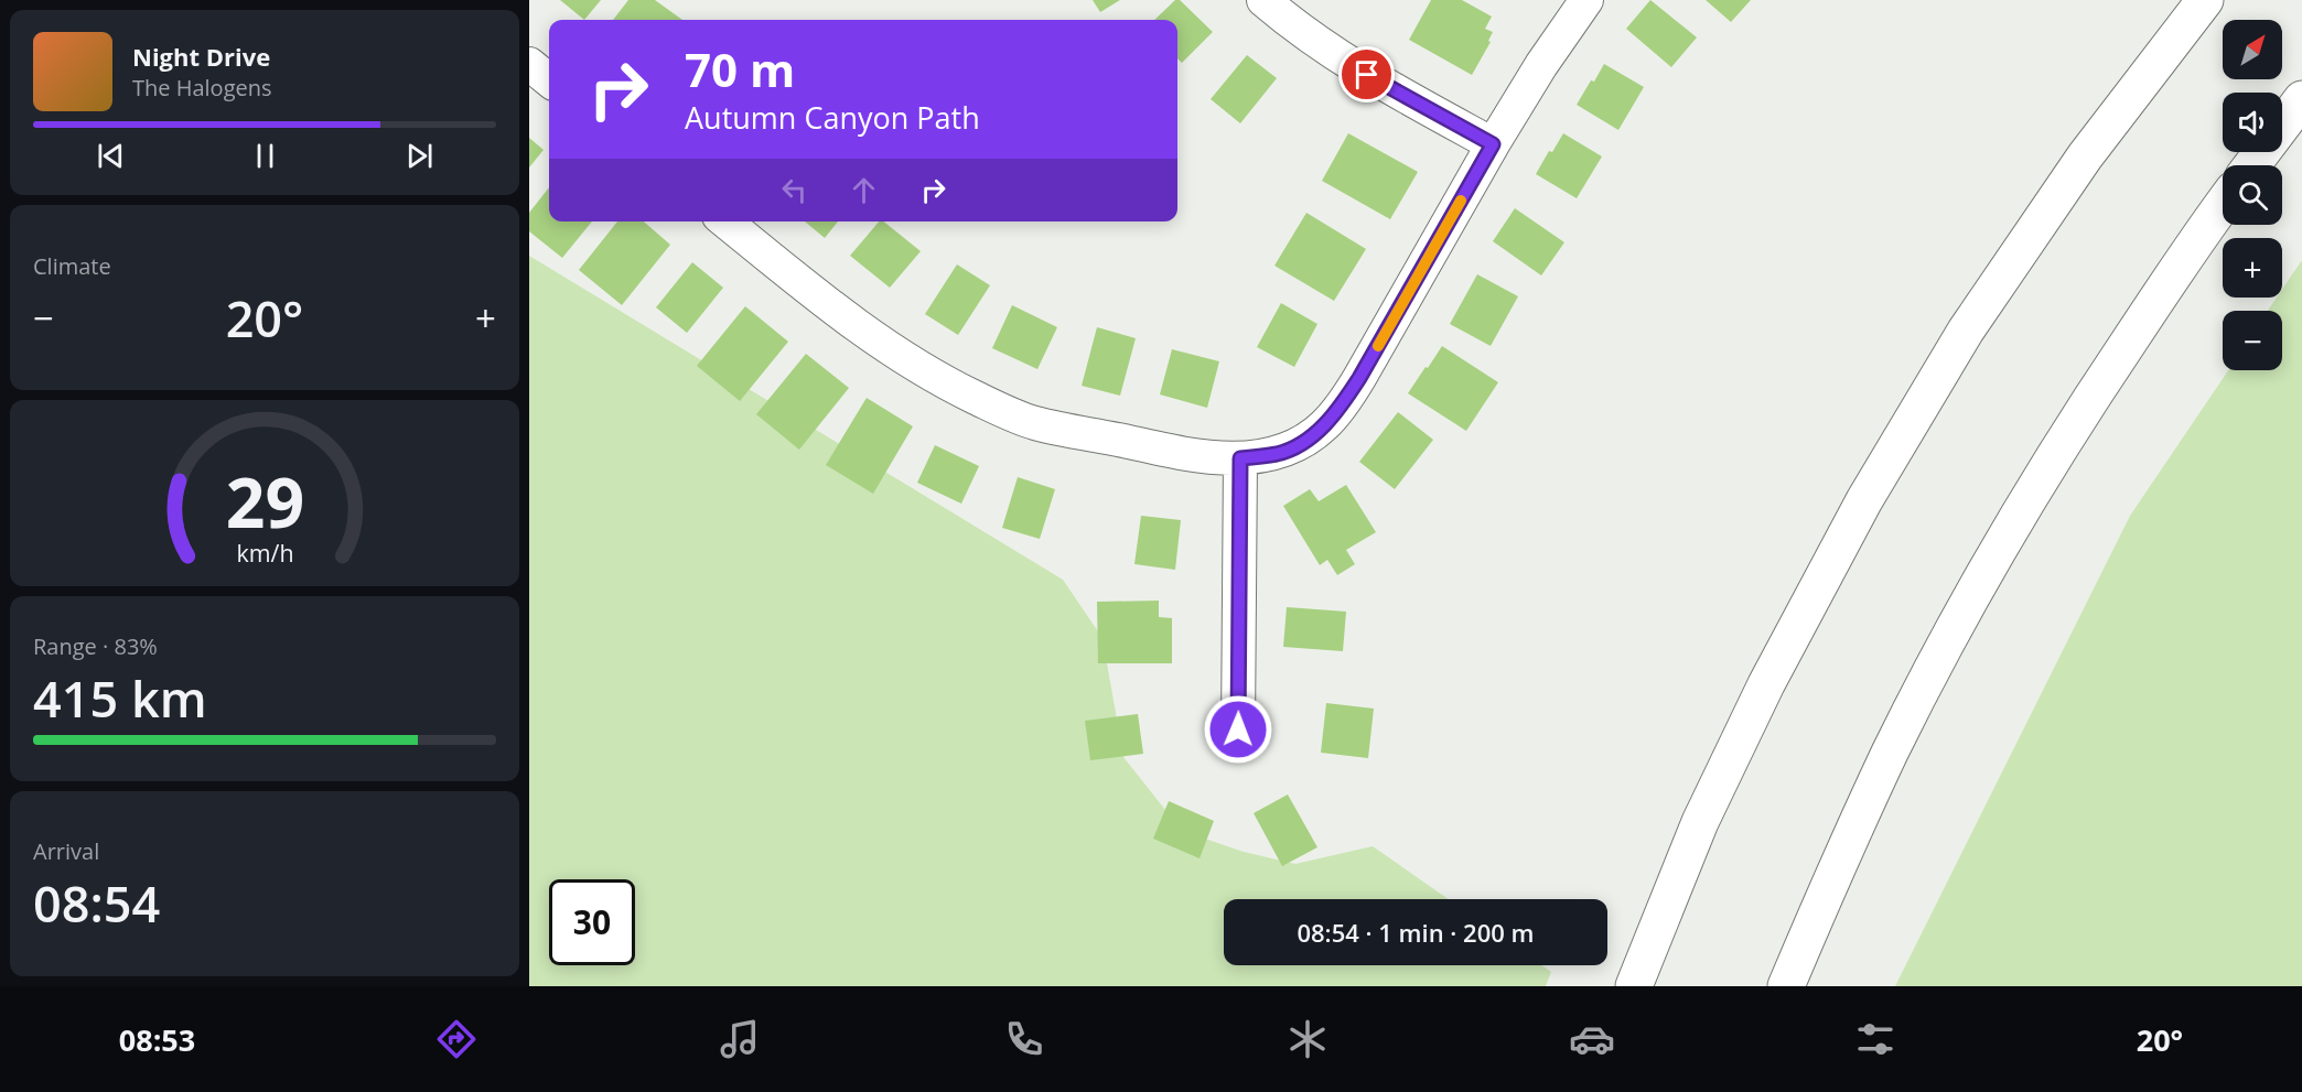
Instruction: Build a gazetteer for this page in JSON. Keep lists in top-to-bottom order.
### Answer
{
  "north": "top right",
  "page": {
    "map_buttons": ["+", "−"],
    "turn": ["70 m", "Autumn Canyon Path"],
    "song": ["Night Drive", "The Halogens"],
    "tile": [
      "Climate",
      ["Range · 83%", "415 km"],
      ["Arrival", "08:54"]
    ],
    "heat": ["−", "20°", "+"],
    "limit": "30",
    "trip": "08:54 · 1 min · 200 m",
    "tabs": ["08:53", "20°"],
    "gauge": ["29", "km/h"]
  }
}
